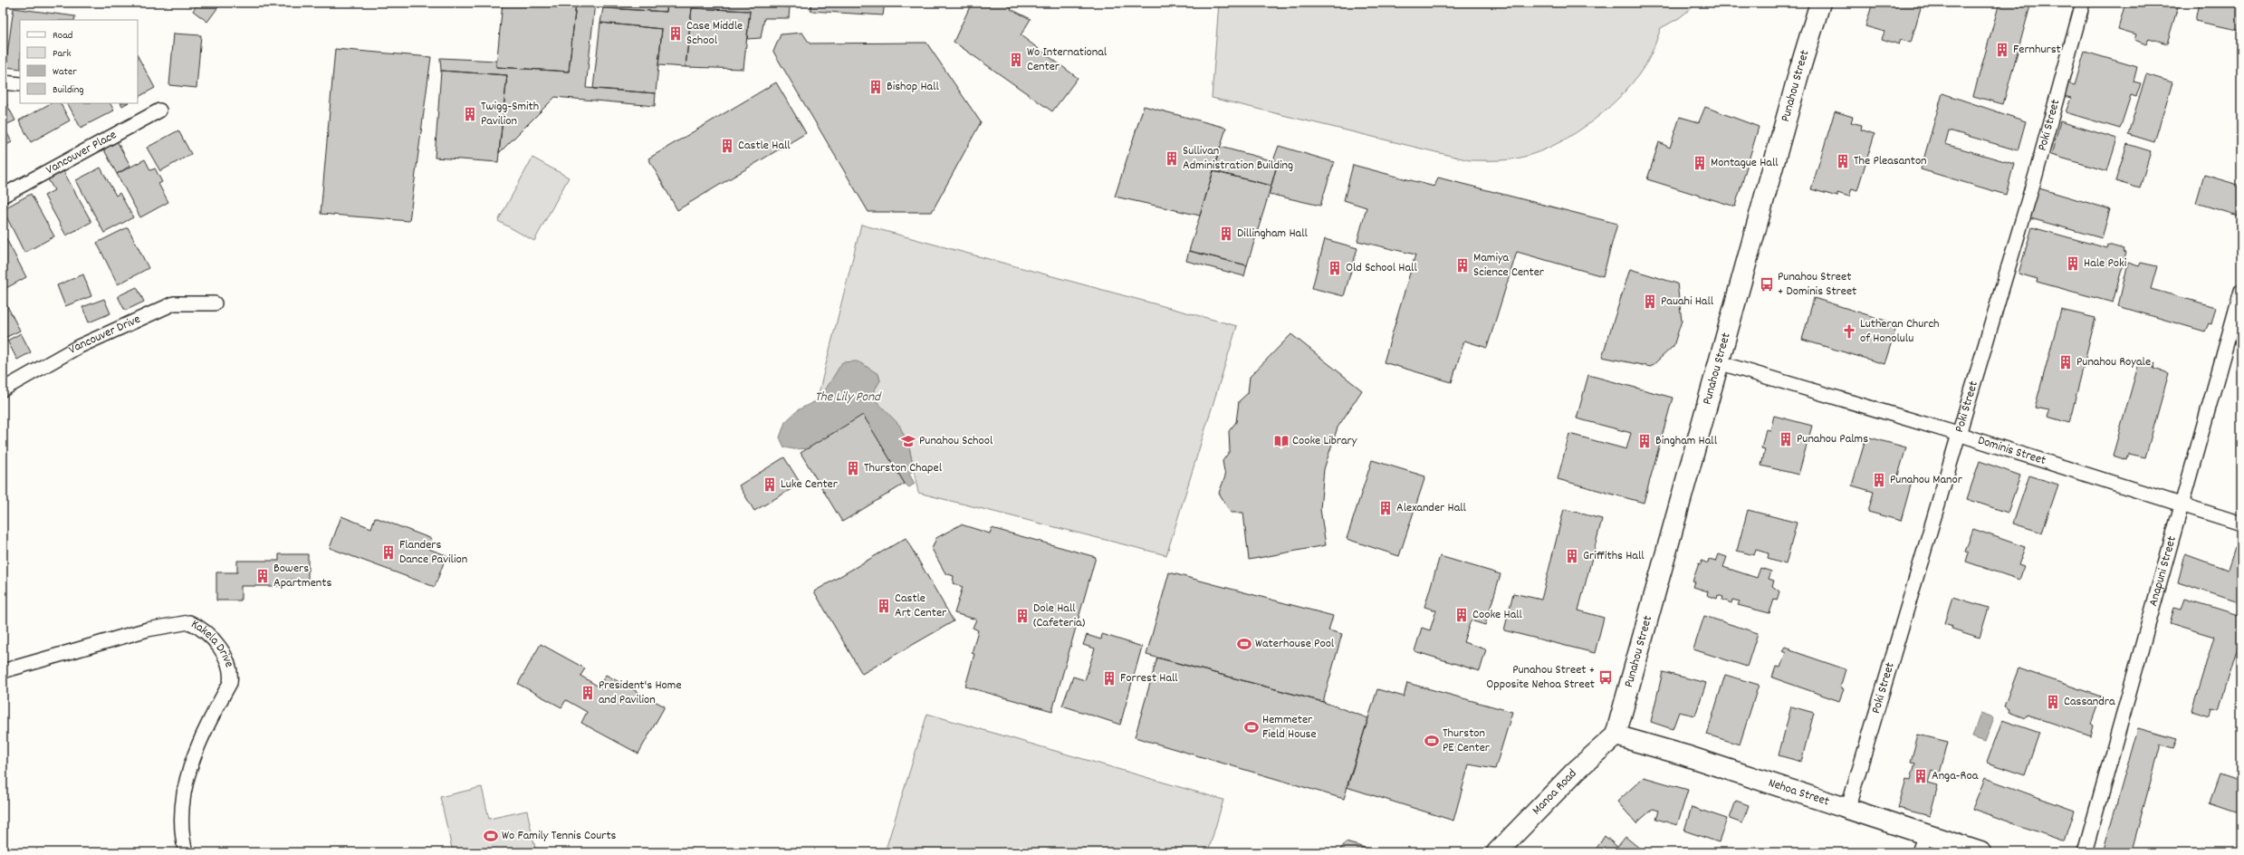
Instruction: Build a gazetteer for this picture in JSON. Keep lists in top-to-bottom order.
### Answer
{
  "streets": {
    "main road": ["Punahou Street", "Manoa Road", "Nehoa Street"],
    "street": [
      "Poki Street",
      "Vancouver Place",
      "Vancouver Drive",
      "Dominis Street",
      "Anapuni Street",
      "Kakela Drive"
    ]
  },
  "crossings": [
    ["Punahou Street", "Dominis Street"],
    ["Punahou Street", "Manoa Road"],
    ["Punahou Street", "Nehoa Street"],
    ["Poki Street", "Dominis Street"],
    ["Poki Street", "Nehoa Street"],
    ["Dominis Street", "Anapuni Street"],
    ["Manoa Road", "Nehoa Street"]
  ],
  "water": ["The Lily Pond"],
  "places": {
    "building": [
      "Case Middle School",
      "Fernhurst",
      "Wo International Center",
      "Bishop Hall",
      "Twigg-Smith Pavilion",
      "Castle Hall",
      "Sullivan Administration Building",
      "The Pleasanton",
      "Montague Hall",
      "Dillingham Hall",
      "Hale Poki",
      "Mamiya Science Center",
      "Old School Hall",
      "Pauahi Hall",
      "Punahou Royale",
      "Punahou Palms",
      "Bingham Hall",
      "Thurston Chapel",
      "Punahou Manor",
      "Luke Center",
      "Alexander Hall",
      "Flanders Dance Pavilion",
      "Griffiths Hall",
      "Bowers Apartments",
      "Castle Art Center",
      "Cooke Hall",
      "Dole Hall (Cafeteria)",
      "Forrest Hall",
      "President's Home and Pavilion",
      "Cassandra",
      "Anga-Roa"
    ],
    "bus stop": ["Punahou Street + Dominis Street", "Punahou Street + Opposite Nehoa Street"],
    "church": ["Lutheran Church of Honolulu"],
    "school or university": ["Punahou School"],
    "library": ["Cooke Library"],
    "sports": [
      "Waterhouse Pool",
      "Hemmeter Field House",
      "Thurston PE Center",
      "Wo Family Tennis Courts"
    ]
  },
  "legend": [
    "Road",
    "Park",
    "Water",
    "Building"
  ]
}
